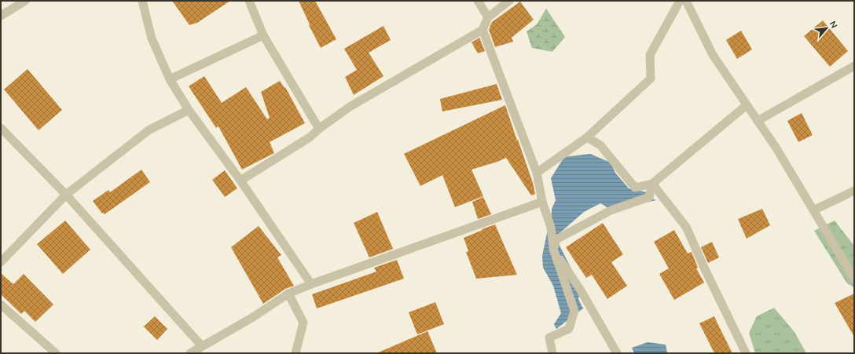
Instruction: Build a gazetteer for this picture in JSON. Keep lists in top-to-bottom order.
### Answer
{
  "north": "top right"
}
